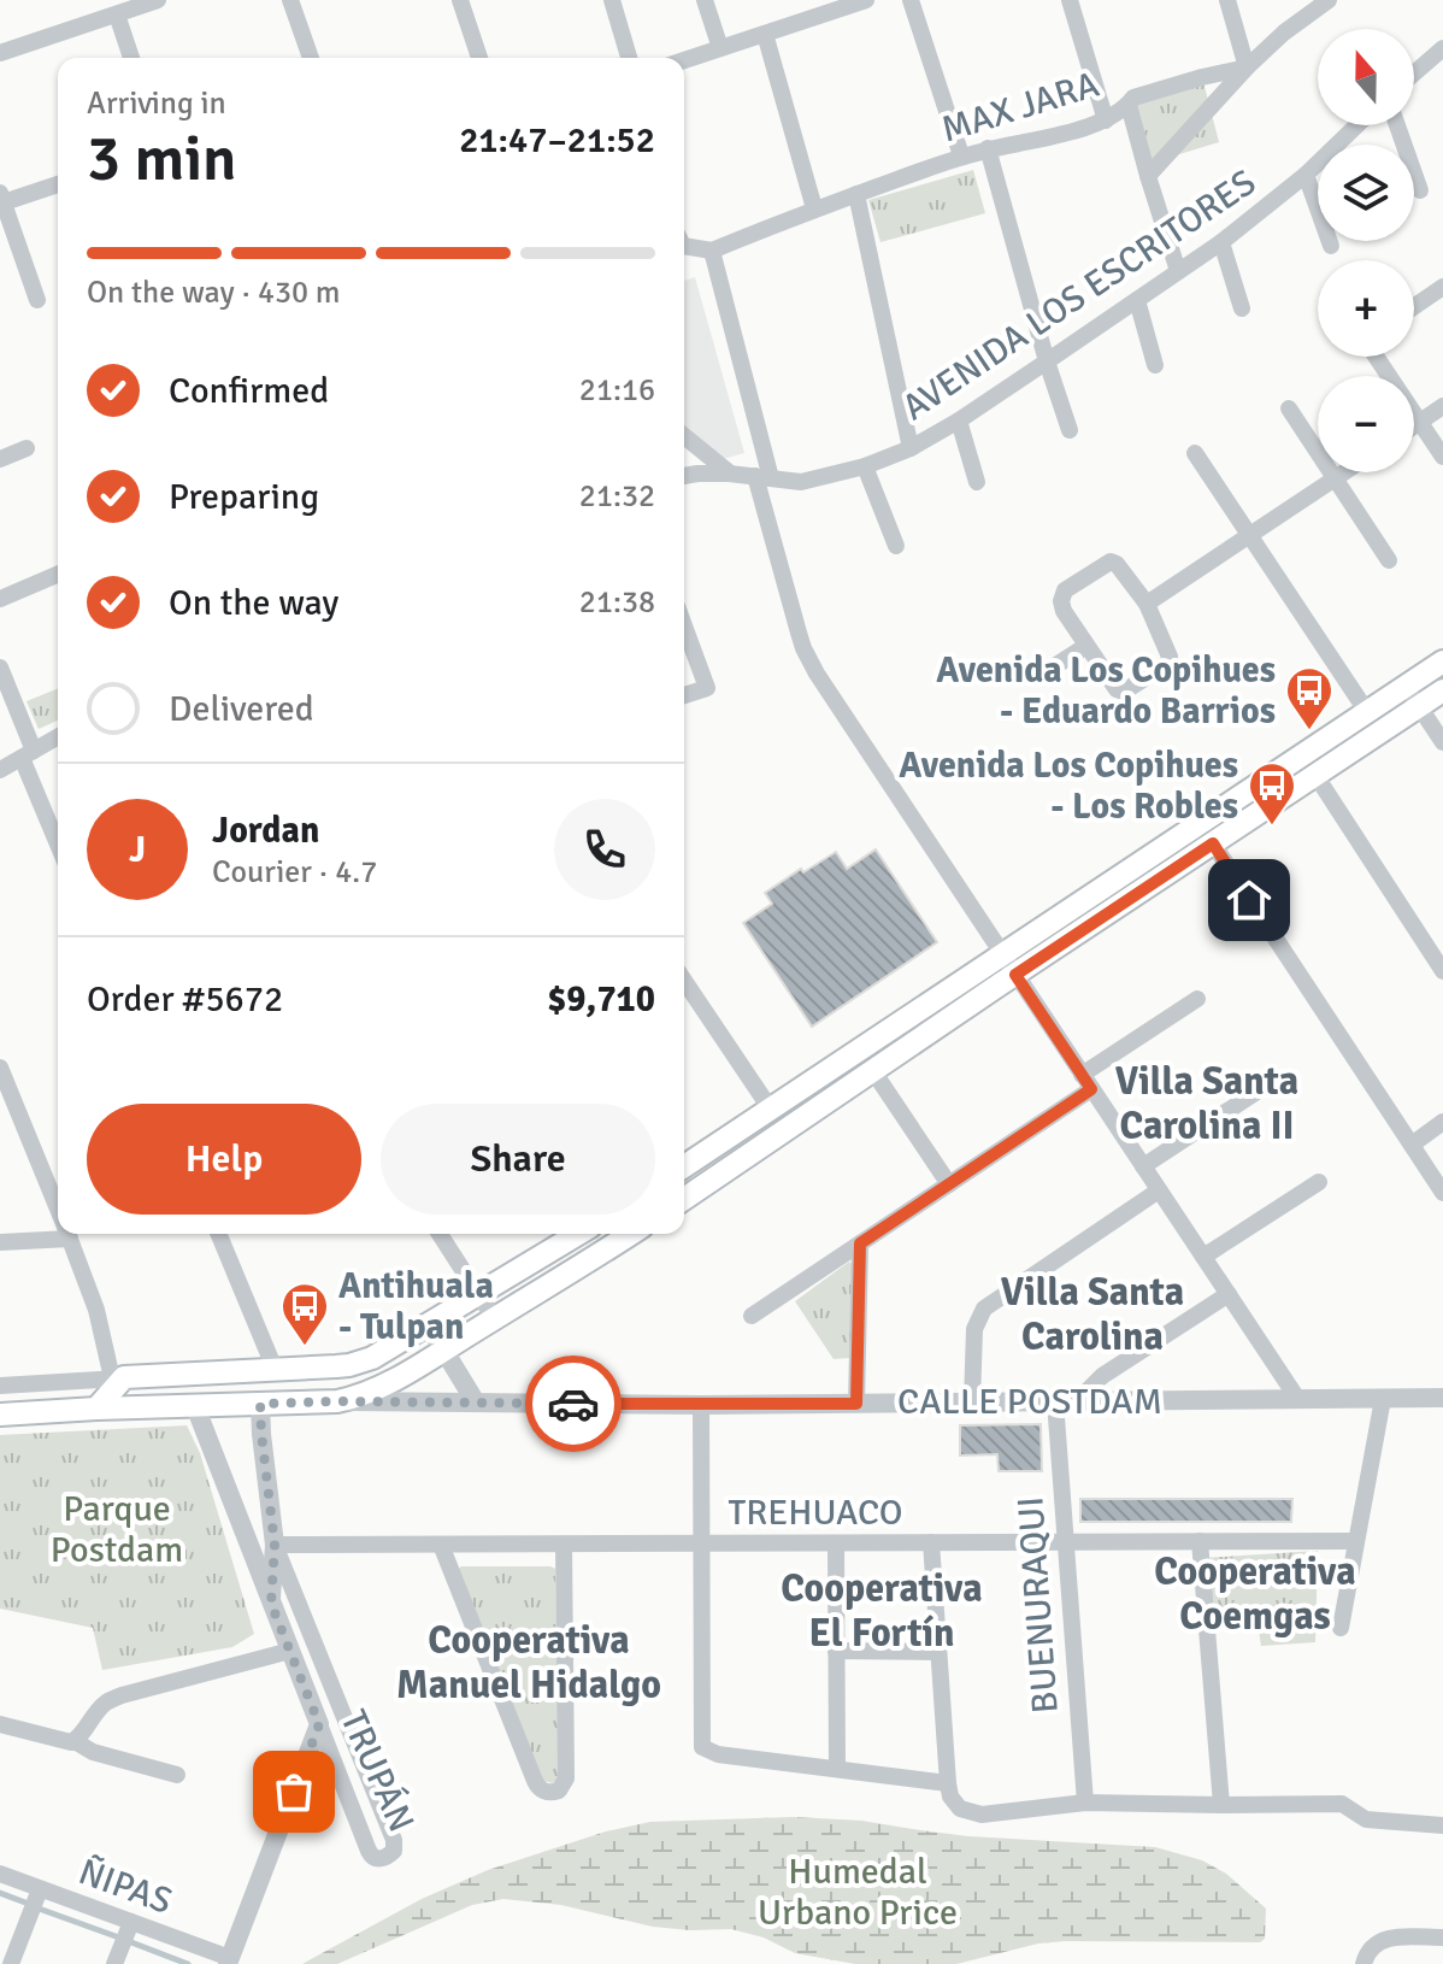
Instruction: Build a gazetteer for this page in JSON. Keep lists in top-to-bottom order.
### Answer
{
  "streets": {
    "main road": ["CALLE POSTDAM"],
    "street": [
      "MAX JARA",
      "AVENIDA LOS ESCRITORES",
      "TREHUACO",
      "BUENURAQUI",
      "TRUPÁN",
      "ÑIPAS"
    ]
  },
  "crossings": [
    ["CALLE POSTDAM", "BUENURAQUI"],
    ["CALLE POSTDAM", "TRUPÁN"],
    ["TREHUACO", "BUENURAQUI"],
    ["TREHUACO", "TRUPÁN"]
  ],
  "districts": [
    "Villa Santa Carolina II",
    "Villa Santa Carolina",
    "Cooperativa Coemgas",
    "Cooperativa El Fortín",
    "Cooperativa Manuel Hidalgo"
  ],
  "parks": ["Parque Postdam", "Humedal Urbano Price"],
  "places": {
    "bus stop": ["Avenida Los Copihues - Eduardo Barrios", "Avenida Los Copihues - Los Robles", "Antihuala - Tulpan"]
  },
  "north": "top",
  "page": {
    "map_buttons": ["+", "−"],
    "heading": ["3 min", "Arriving in", "21:47–21:52"],
    "panel": [
      "Jordan",
      "Courier · 4.7",
      "Order #5672",
      "$9,710"
    ],
    "bar": "On the way · 430 m",
    "list": [
      ["Confirmed", "21:16"],
      ["Preparing", "21:32"],
      ["On the way", "21:38"],
      "Delivered"
    ],
    "round": "J",
    "buttons": ["Help", "Share"]
  }
}
